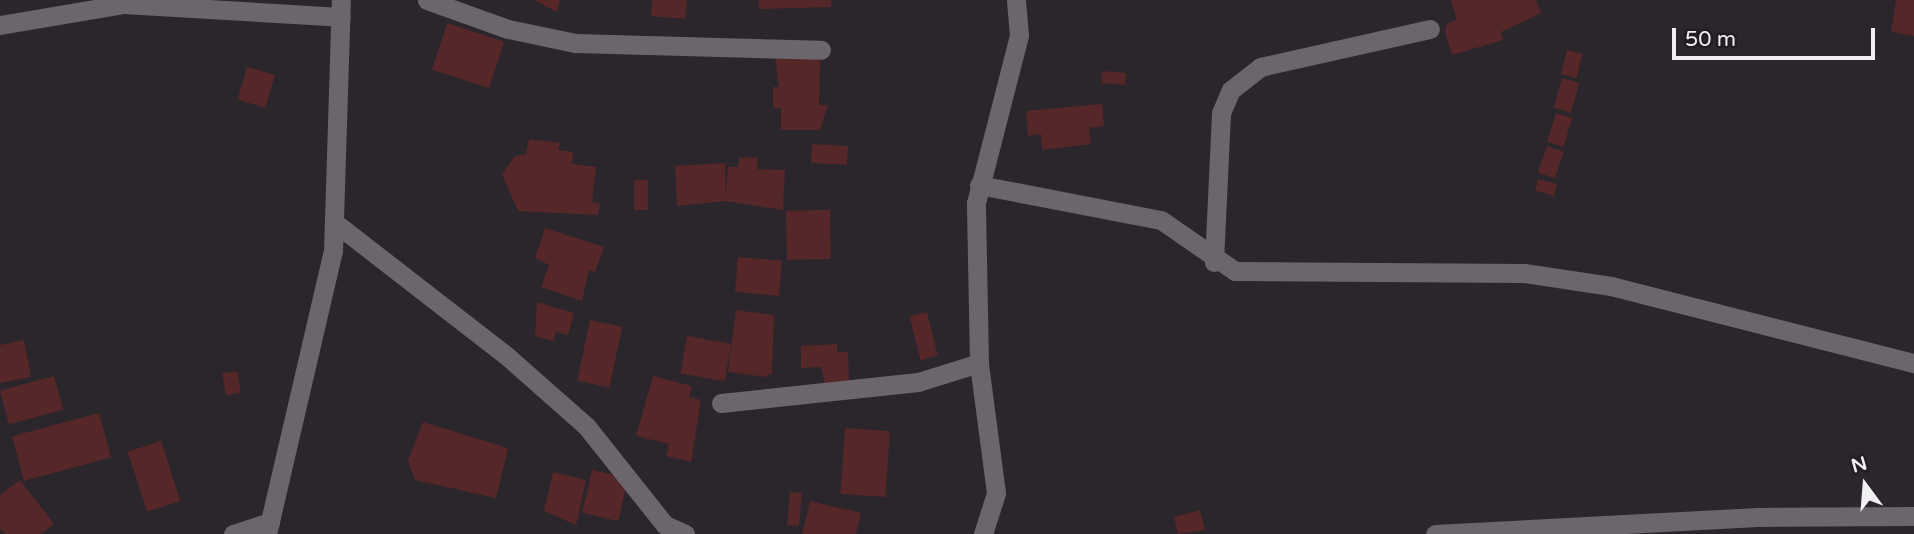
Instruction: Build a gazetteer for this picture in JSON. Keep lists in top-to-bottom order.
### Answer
{
  "scale_bar": "50 m",
  "north": "top"
}
